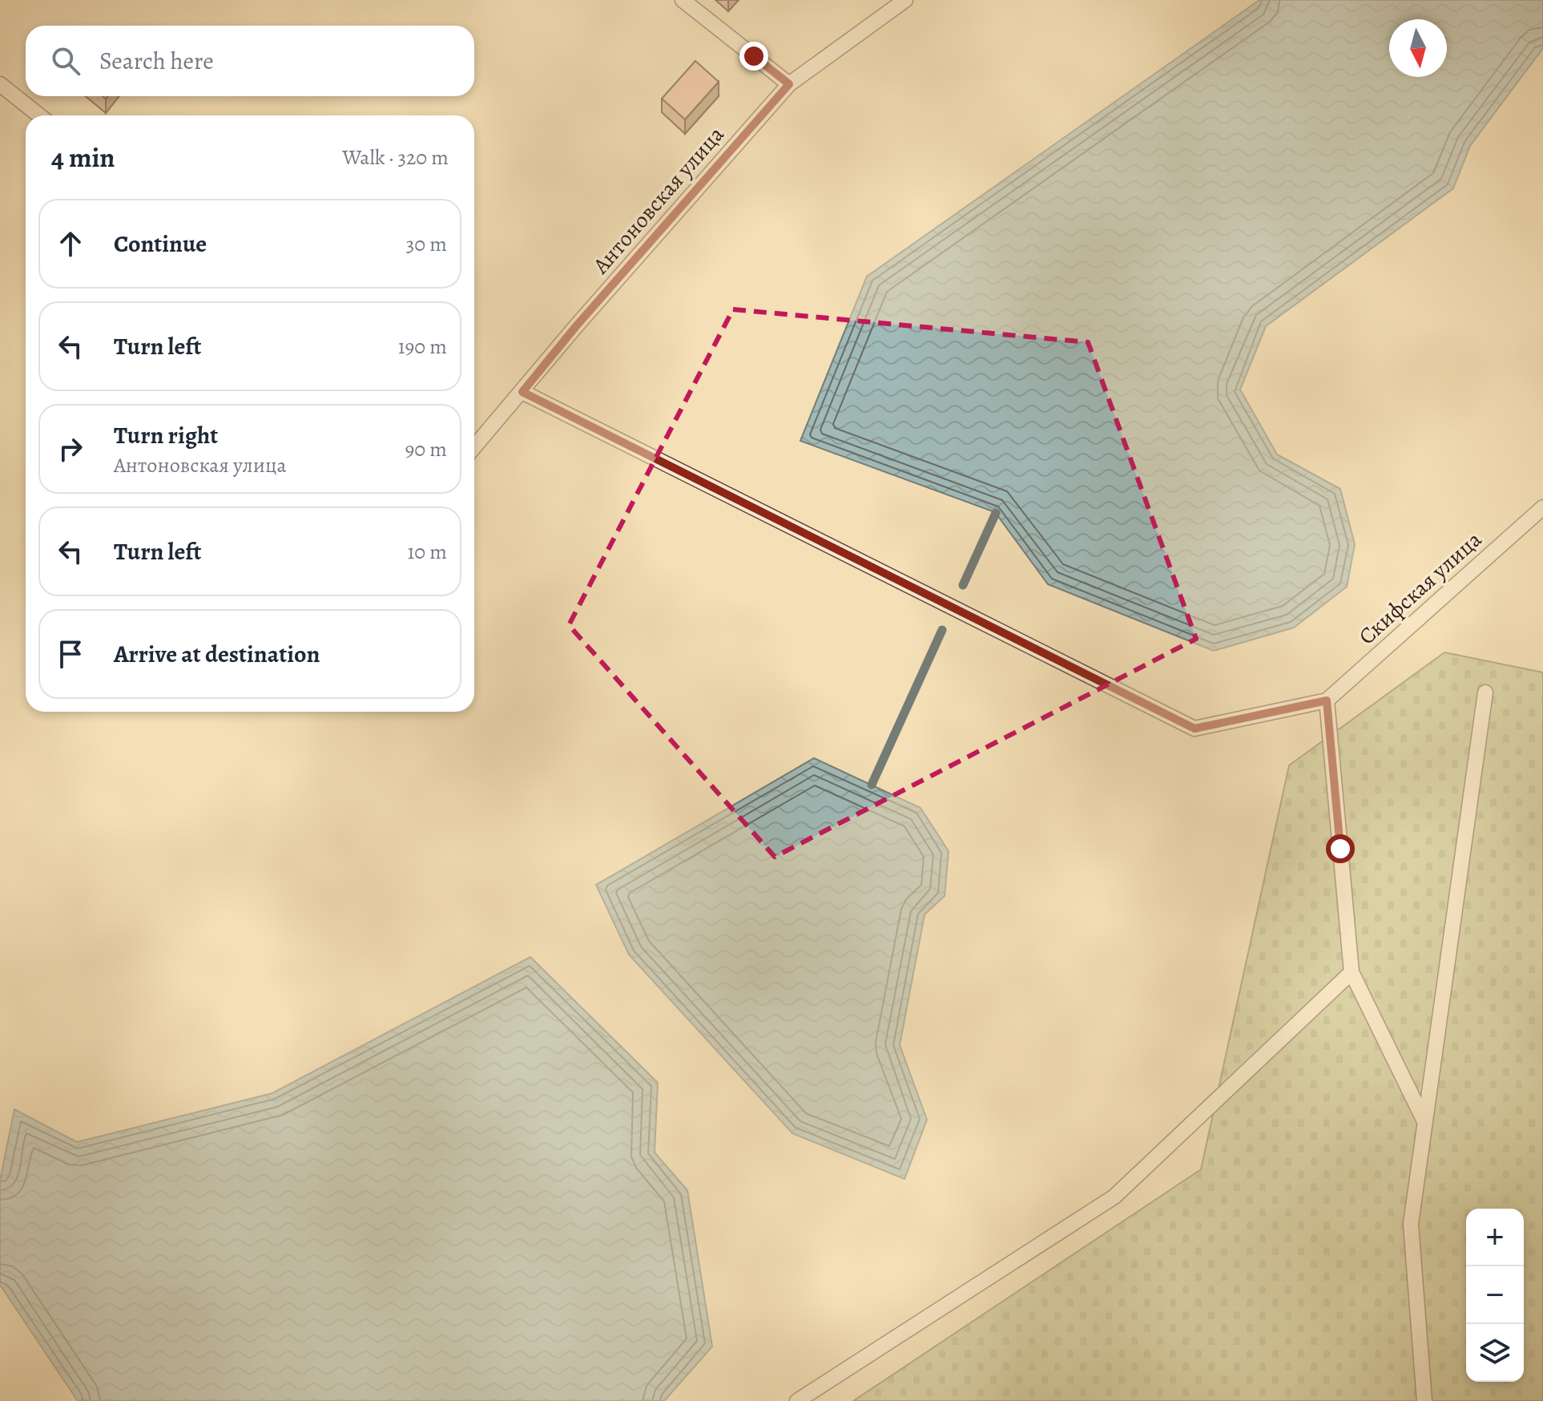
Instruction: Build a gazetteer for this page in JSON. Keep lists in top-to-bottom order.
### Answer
{
  "streets": {
    "lane": ["Антоновская улица", "Скифская улица"]
  },
  "north": "bottom",
  "page": {
    "search": "Search here",
    "heading": ["4 min", "Walk · 320 m"],
    "list": [
      ["Continue", "30 m"],
      ["Turn left", "190 m"],
      ["Turn right", "Антоновская улица", "90 m"],
      ["Turn left", "10 m"],
      "Arrive at destination"
    ],
    "map_buttons": ["+", "−"]
  }
}
